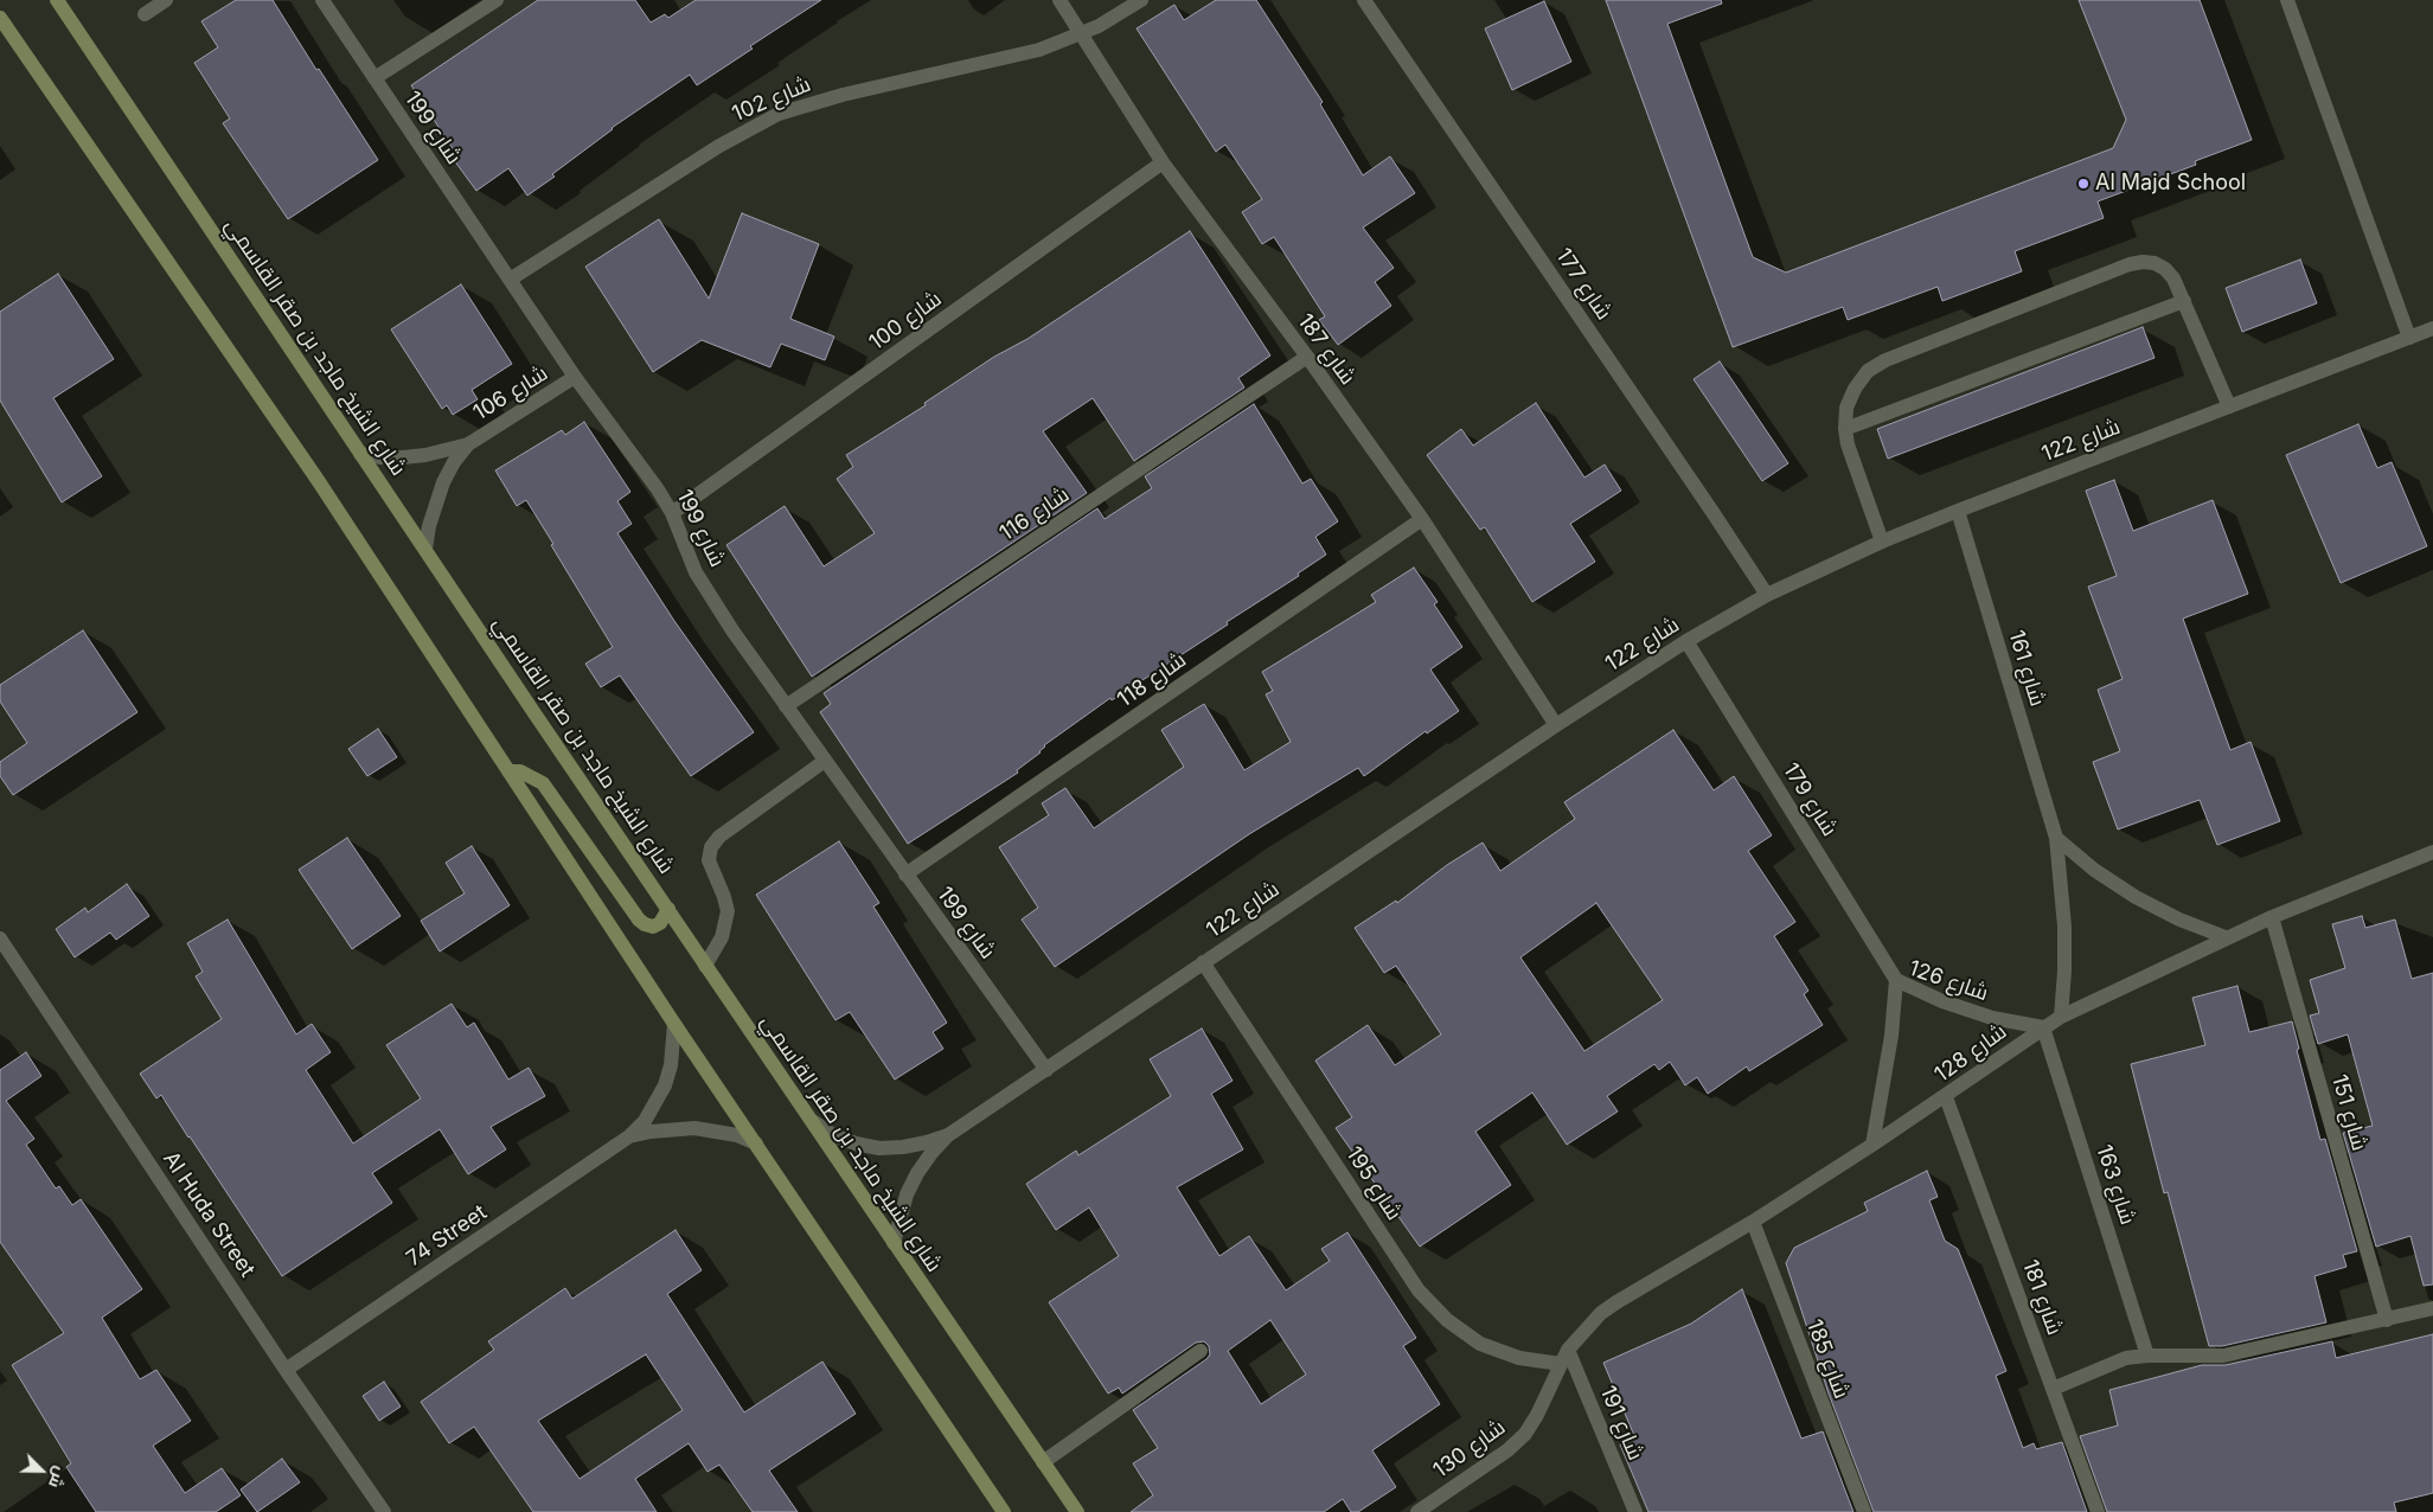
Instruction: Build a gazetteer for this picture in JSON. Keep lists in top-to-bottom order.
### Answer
{
  "streets": {
    "street": [
      "شارع 102",
      "شارع 199",
      "شارع 177",
      "شارع 100",
      "شارع الشيخ ماجد بن صقر القاسمي",
      "شارع 187",
      "شارع 106",
      "شارع 122",
      "شارع 116",
      "شارع 161",
      "شارع 118",
      "شارع 179",
      "شارع 126",
      "شارع 128",
      "شارع 151",
      "شارع 195",
      "شارع 163",
      "Al Huda Street",
      "74 Street",
      "شارع 181",
      "شارع 185",
      "شارع 191",
      "شارع 130"
    ]
  },
  "crossings": [
    ["شارع 102", "شارع 199"],
    ["شارع 102", "شارع 187"],
    ["شارع 199", "شارع 100"],
    ["شارع 199", "شارع 106"],
    ["شارع 199", "شارع 122"],
    ["شارع 199", "شارع 116"],
    ["شارع 199", "شارع 118"],
    ["شارع 177", "شارع 122"],
    ["شارع 100", "شارع 187"],
    ["شارع الشيخ ماجد بن صقر القاسمي", "شارع 106"],
    ["شارع الشيخ ماجد بن صقر القاسمي", "شارع 122"],
    ["شارع 187", "شارع 122"],
    ["شارع 187", "شارع 116"],
    ["شارع 187", "شارع 118"],
    ["شارع 122", "شارع 161"],
    ["شارع 122", "شارع 179"],
    ["شارع 122", "شارع 195"],
    ["شارع 161", "شارع 128"],
    ["شارع 179", "شارع 126"],
    ["شارع 126", "شارع 128"],
    ["شارع 126", "شارع 163"],
    ["شارع 128", "شارع 151"],
    ["شارع 128", "شارع 163"],
    ["شارع 128", "شارع 181"],
    ["شارع 128", "شارع 185"],
    ["شارع 128", "شارع 191"],
    ["شارع 128", "شارع 130"],
    ["شارع 195", "شارع 130"],
    ["Al Huda Street", "74 Street"],
    ["شارع 191", "شارع 130"]
  ],
  "places": ["Al Majd School"],
  "north": "bottom right"
}
